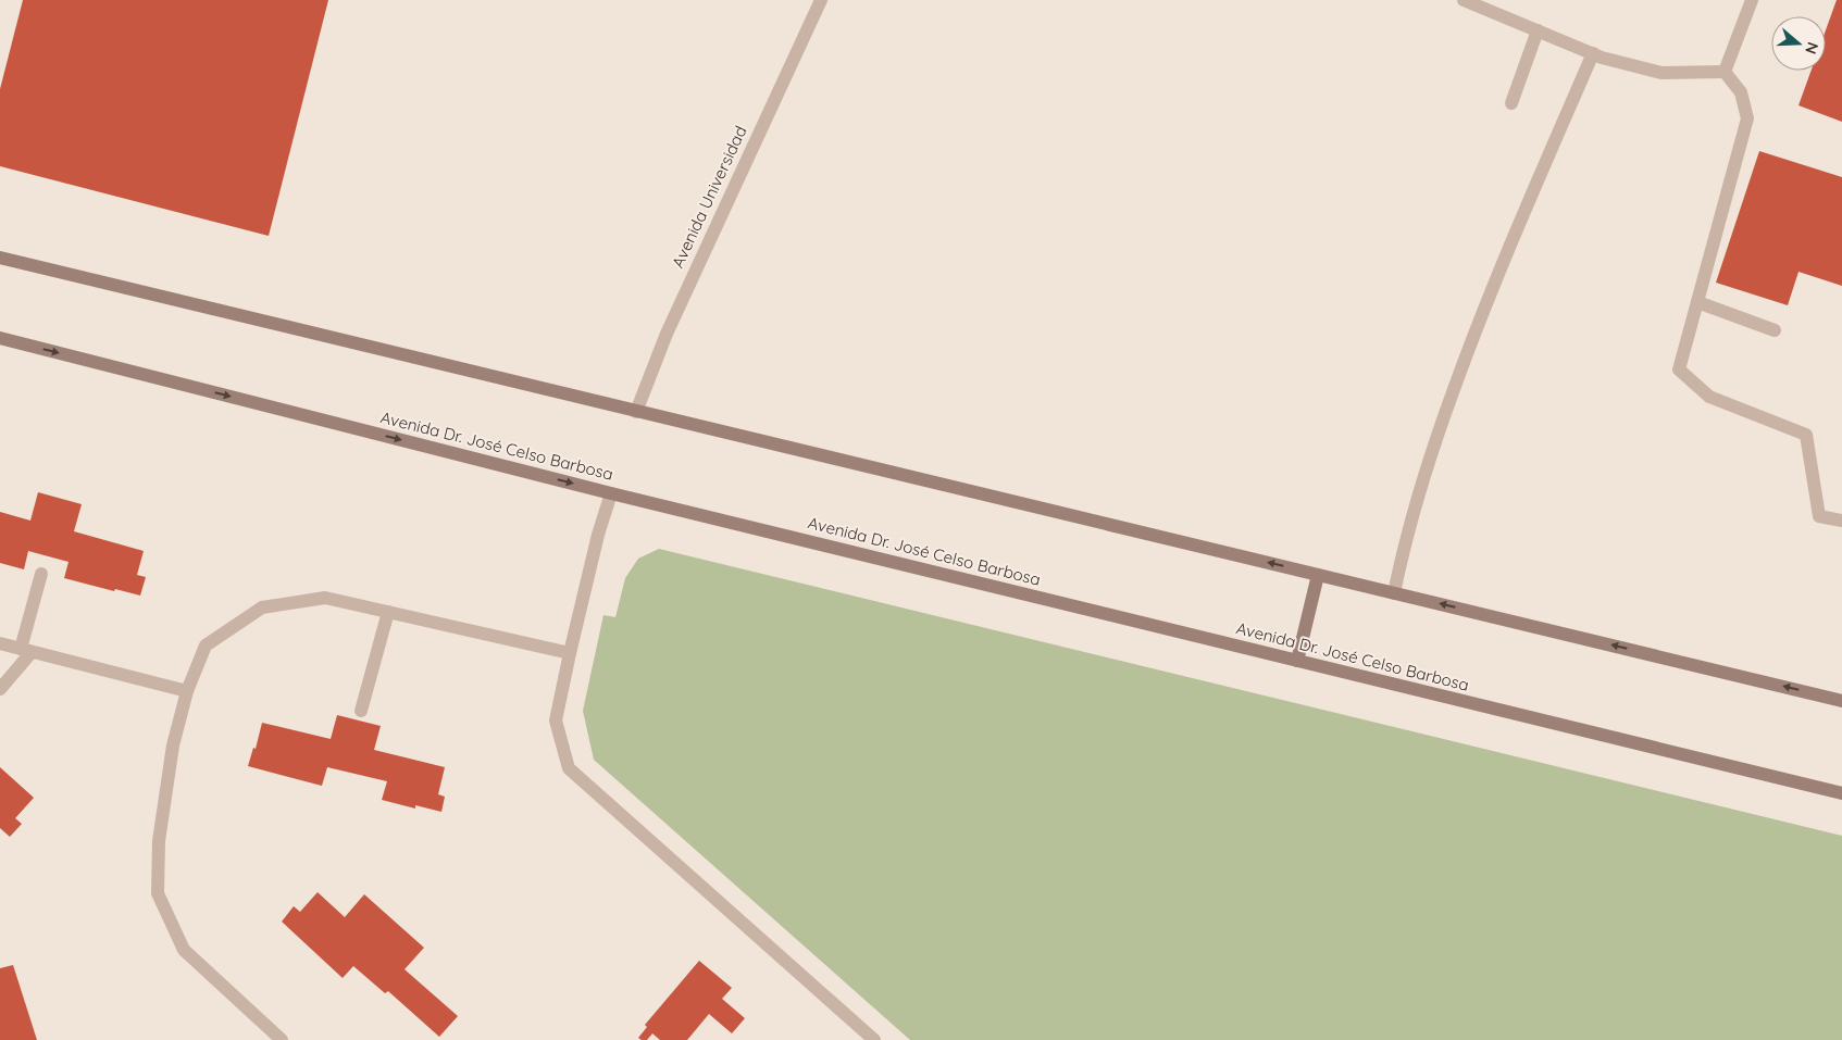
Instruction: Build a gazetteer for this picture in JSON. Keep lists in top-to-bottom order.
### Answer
{
  "streets": {
    "main road": ["Avenida Dr. José Celso Barbosa"],
    "street": ["Avenida Universidad"]
  },
  "north": "right"
}
